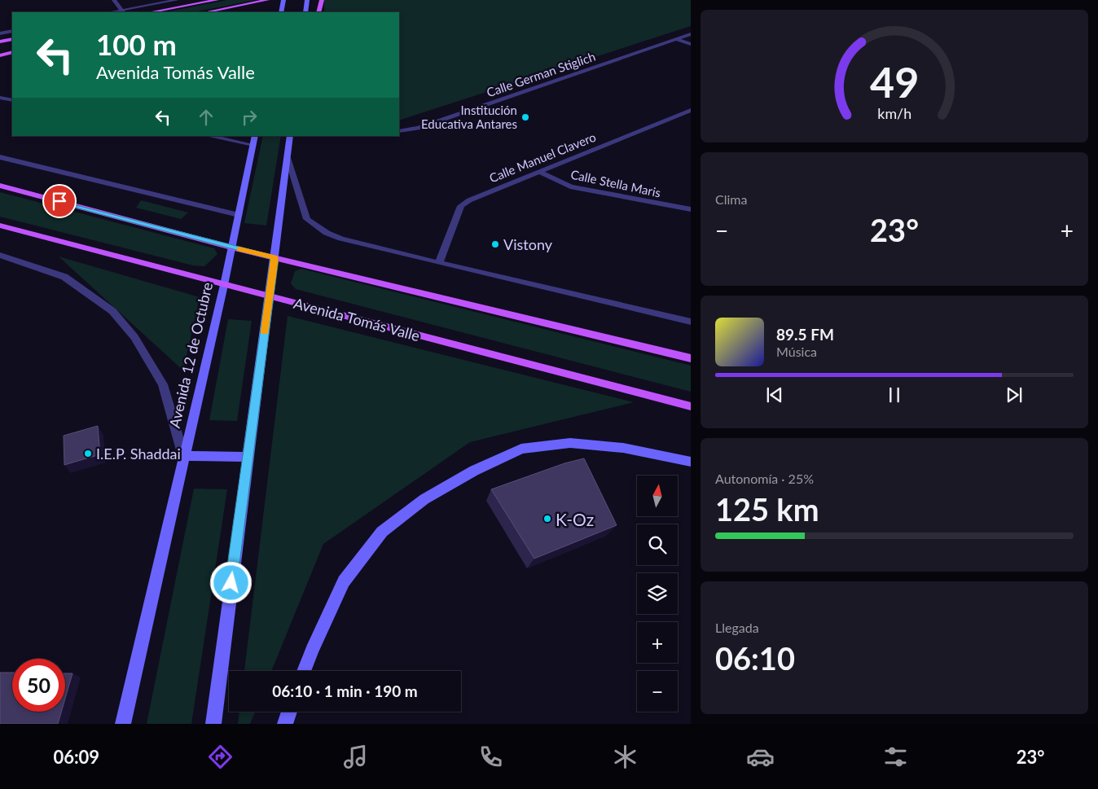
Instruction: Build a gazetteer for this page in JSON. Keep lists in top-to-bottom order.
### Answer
{
  "streets": {
    "main road": ["Avenida Tomás Valle", "Avenida 12 de Octubre"],
    "street": ["Calle German Stiglich", "Calle Manuel Clavero", "Calle Stella Maris"]
  },
  "crossings": [
    ["Calle Manuel Clavero", "Calle Stella Maris"],
    ["Avenida Tomás Valle", "Avenida 12 de Octubre"]
  ],
  "places": [
    "Institución Educativa Antares",
    "Vistony",
    "I.E.P. Shaddai",
    "K-Oz"
  ],
  "north": "top",
  "page": {
    "turn": ["100 m", "Avenida Tomás Valle"],
    "tile": [
      "Clima",
      ["Autonomía · 25%", "125 km"],
      ["Llegada", "06:10"]
    ],
    "heat": ["−", "23°", "+"],
    "song": ["89.5 FM", "Música"],
    "map_buttons": ["+", "−"],
    "limit": "50",
    "trip": "06:10 · 1 min · 190 m",
    "tabs": ["06:09", "23°"],
    "gauge": ["49", "km/h"]
  }
}
